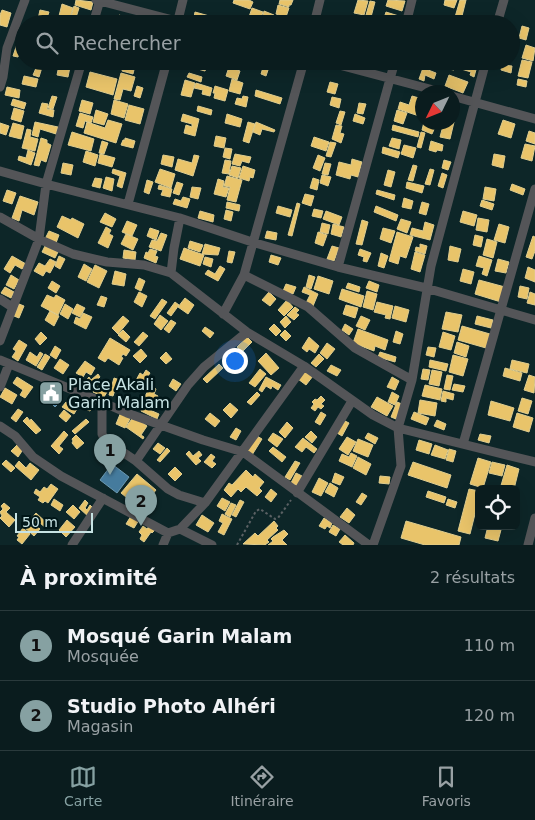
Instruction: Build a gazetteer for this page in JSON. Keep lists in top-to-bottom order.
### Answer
{
  "places": {
    "public building": ["Place Akali Garin Malam"]
  },
  "scale_bar": "50 m",
  "north": "bottom left",
  "page": {
    "search": "Rechercher",
    "pins": ["1", "2"],
    "scale": "50 m",
    "heading": ["À proximité", "2 résultats"],
    "list": [
      {
        "mark": "1",
        "name": "Mosqué Garin Malam",
        "note": "Mosquée",
        "value": "110 m"
      },
      {
        "mark": "2",
        "name": "Studio Photo Alhéri",
        "note": "Magasin",
        "value": "120 m"
      }
    ],
    "nav": ["Carte", "Itinéraire", "Favoris"]
  }
}
